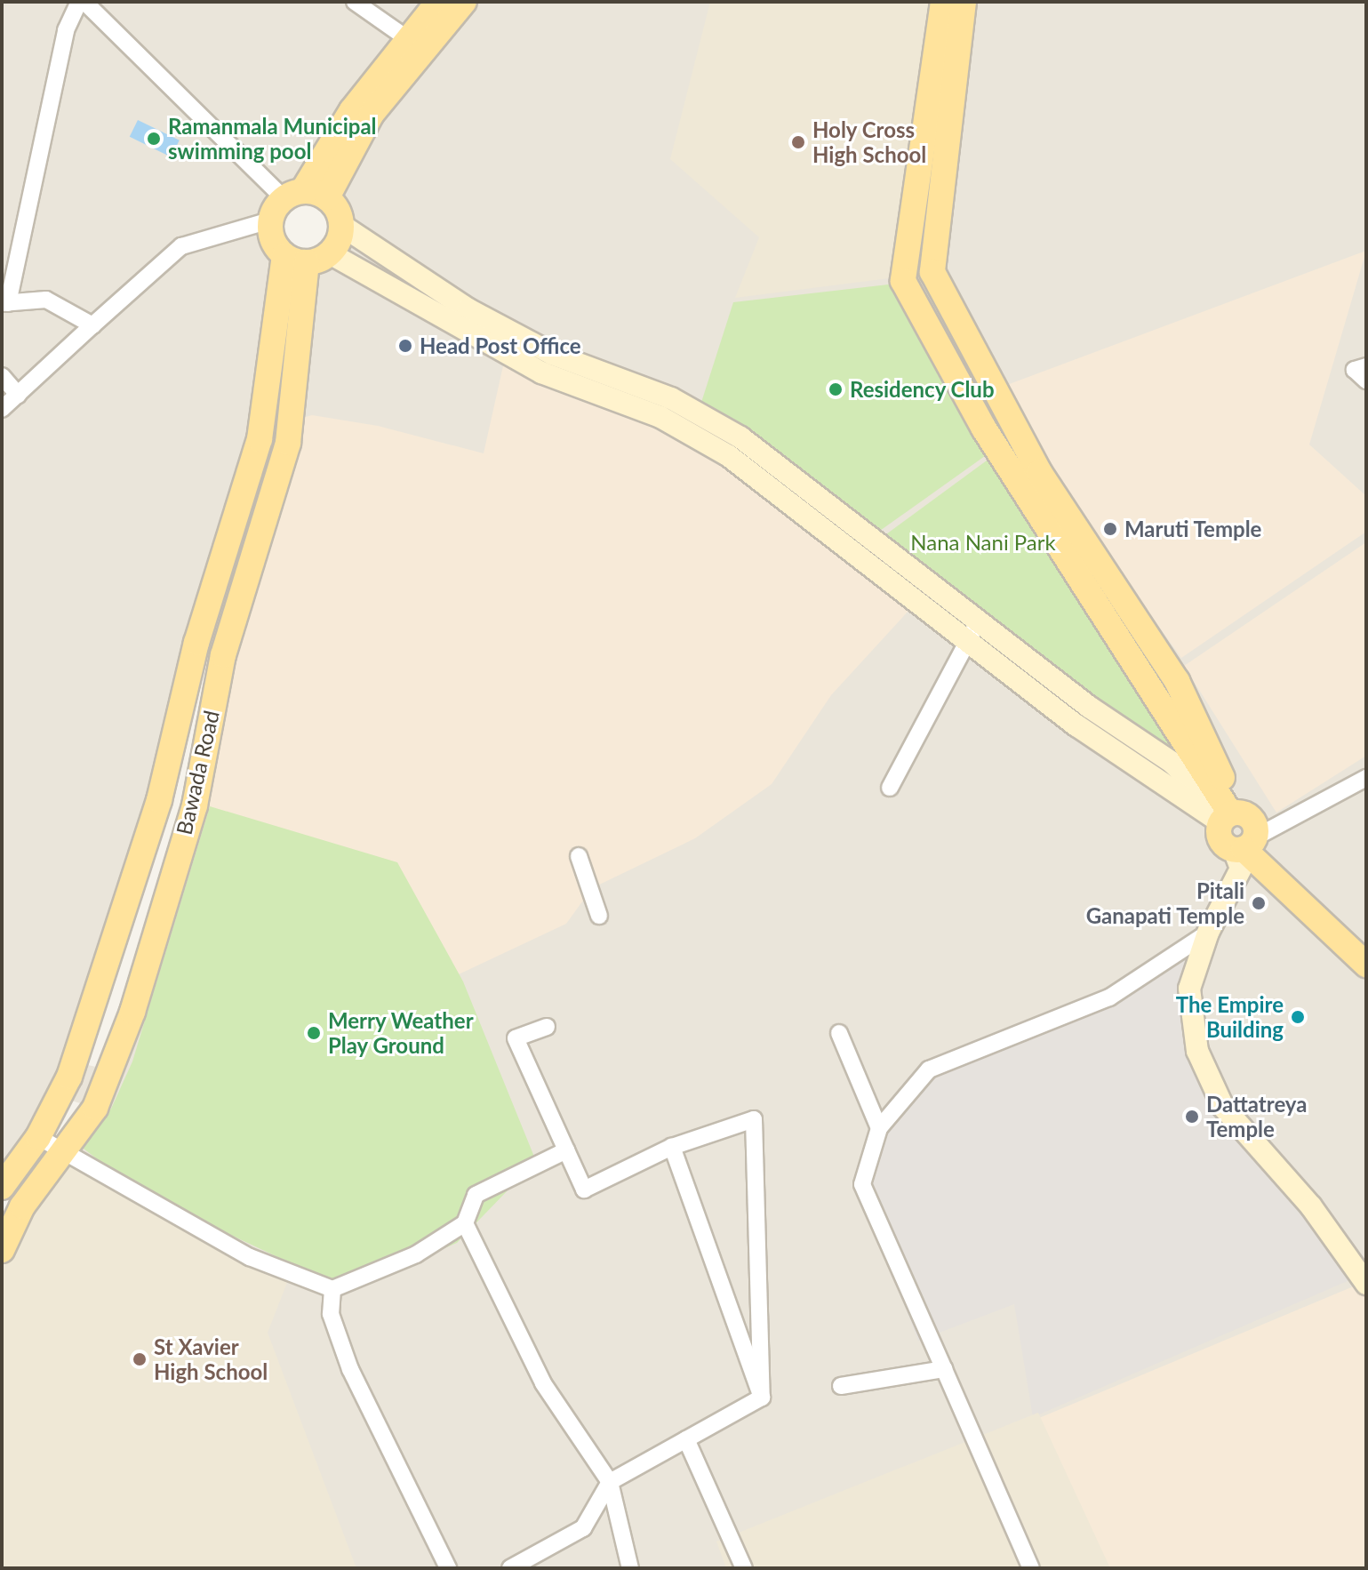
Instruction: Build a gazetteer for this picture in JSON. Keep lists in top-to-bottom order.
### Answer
{
  "streets": {
    "main road": ["Bawada Road"]
  },
  "parks": ["Nana Nani Park"],
  "places": [
    "Ramanmala Municipal swimming pool",
    "Holy Cross High School",
    "Head Post Office",
    "Residency Club",
    "Maruti Temple",
    "Pitali Ganapati Temple",
    "The Empire Building",
    "Merry Weather Play Ground",
    "Dattatreya Temple",
    "St Xavier High School"
  ]
}
